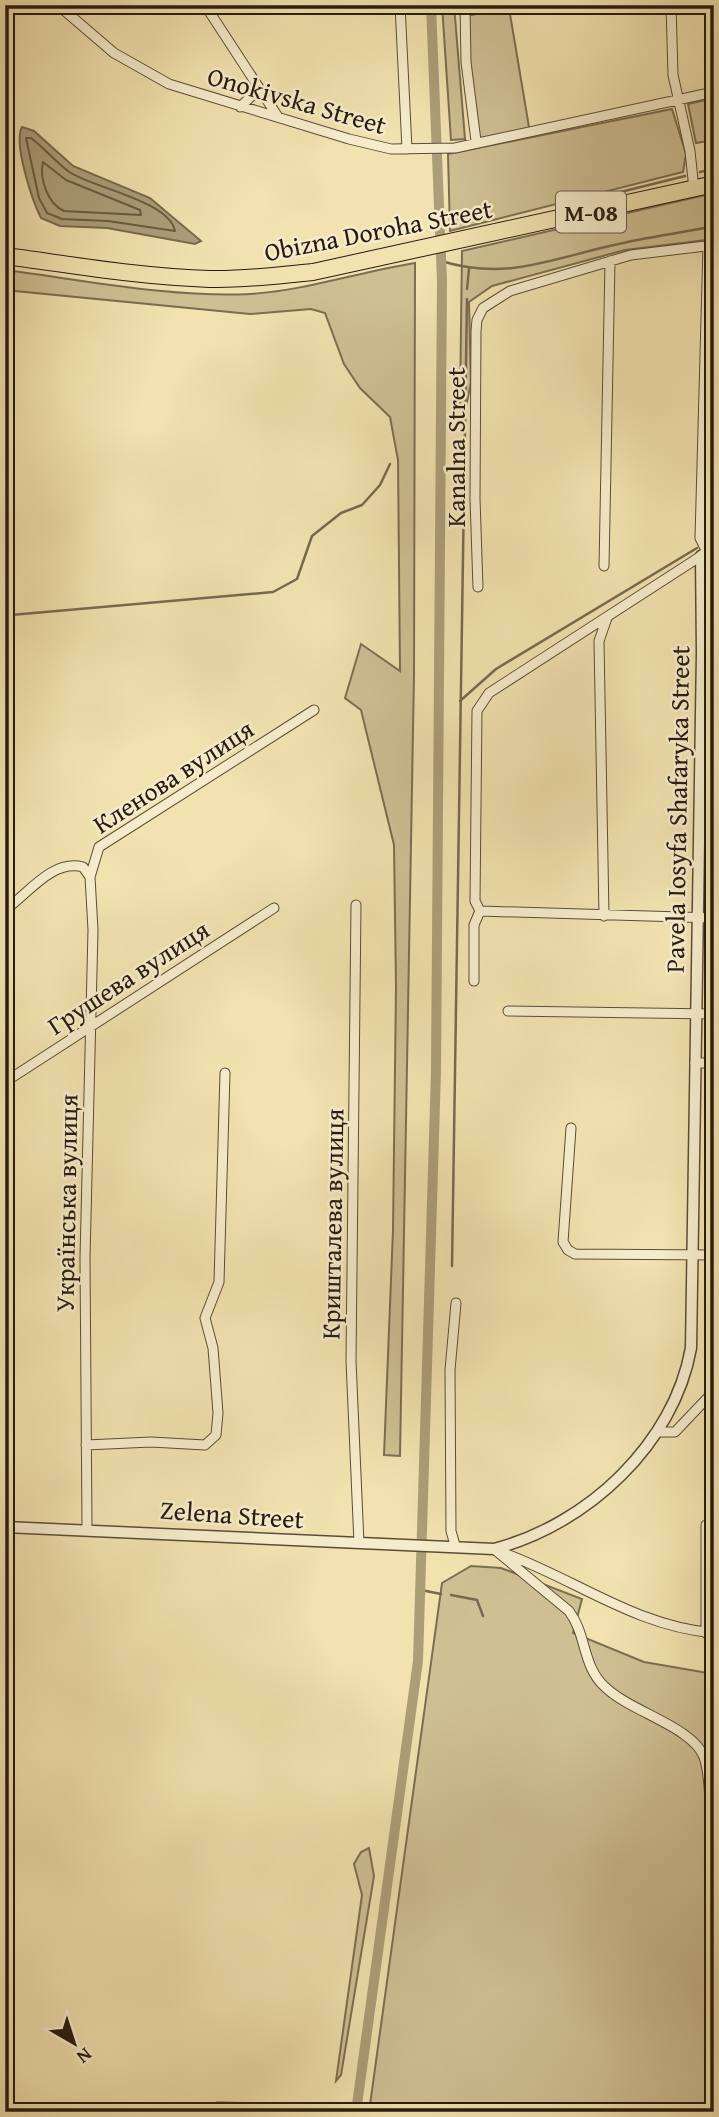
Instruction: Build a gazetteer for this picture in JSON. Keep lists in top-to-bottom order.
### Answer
{
  "streets": {
    "highway": ["М-08", "Obizna Doroha Street"],
    "street": [
      "Onokivska Street",
      "Kanalna Street",
      "Кленова вулиця",
      "Pavela Iosyfa Shafaryka Street",
      "Грушева вулиця",
      "Українська вулиця",
      "Кришталева вулиця",
      "Zelena Street"
    ]
  },
  "crossings": [
    ["Кленова вулиця", "Українська вулиця"],
    ["Pavela Iosyfa Shafaryka Street", "Zelena Street"],
    ["Грушева вулиця", "Українська вулиця"],
    ["Українська вулиця", "Zelena Street"],
    ["Кришталева вулиця", "Zelena Street"]
  ],
  "north": "bottom right"
}
